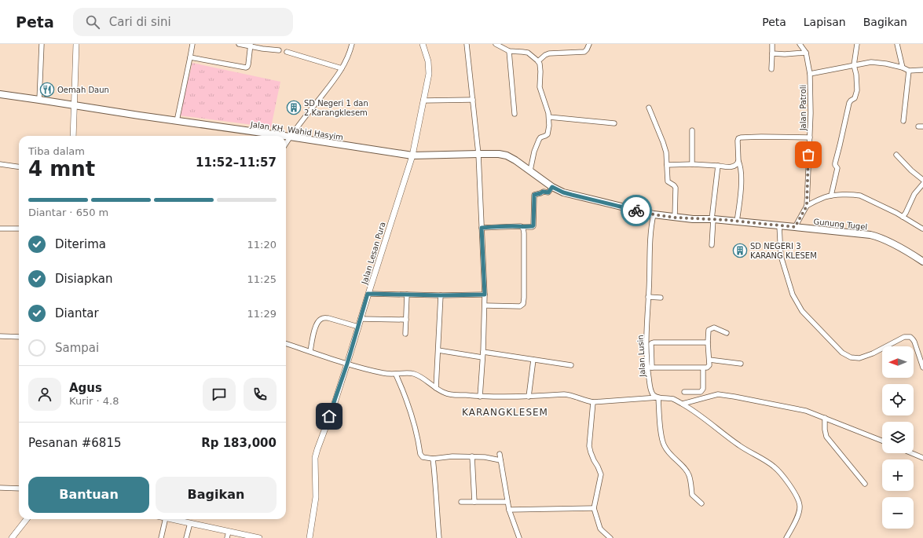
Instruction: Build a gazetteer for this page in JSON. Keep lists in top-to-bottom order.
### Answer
{
  "streets": {
    "main road": ["Jalan KH. Wahid Hasyim", "Gunung Tugel"],
    "street": ["Jalan Patroli", "Jalan Lesan Pura", "Jalan Lusin"]
  },
  "crossings": [
    ["Jalan Patroli", "Gunung Tugel"],
    ["Jalan KH. Wahid Hasyim", "Gunung Tugel"],
    ["Jalan KH. Wahid Hasyim", "Jalan Lesan Pura"],
    ["Gunung Tugel", "Jalan Lusin"]
  ],
  "districts": ["KARANGKLESEM"],
  "places": {
    "restaurant": ["Oemah Daun"],
    "building": ["SD Negeri 1 dan 2 Karangklesem", "SD NEGERI 3 KARANG KLESEM"]
  },
  "north": "left",
  "page": {
    "header": "Peta",
    "search": "Cari di sini",
    "nav": ["Peta", "Lapisan", "Bagikan"],
    "heading": ["4 mnt", "Tiba dalam", "11:52–11:57"],
    "panel": [
      "Agus",
      "Kurir · 4.8",
      "Pesanan #6815",
      "Rp 183,000"
    ],
    "bar": "Diantar · 650 m",
    "list": [
      ["Diterima", "11:20"],
      ["Disiapkan", "11:25"],
      ["Diantar", "11:29"],
      "Sampai"
    ],
    "map_buttons": ["+", "−"],
    "buttons": ["Bantuan", "Bagikan"]
  }
}
